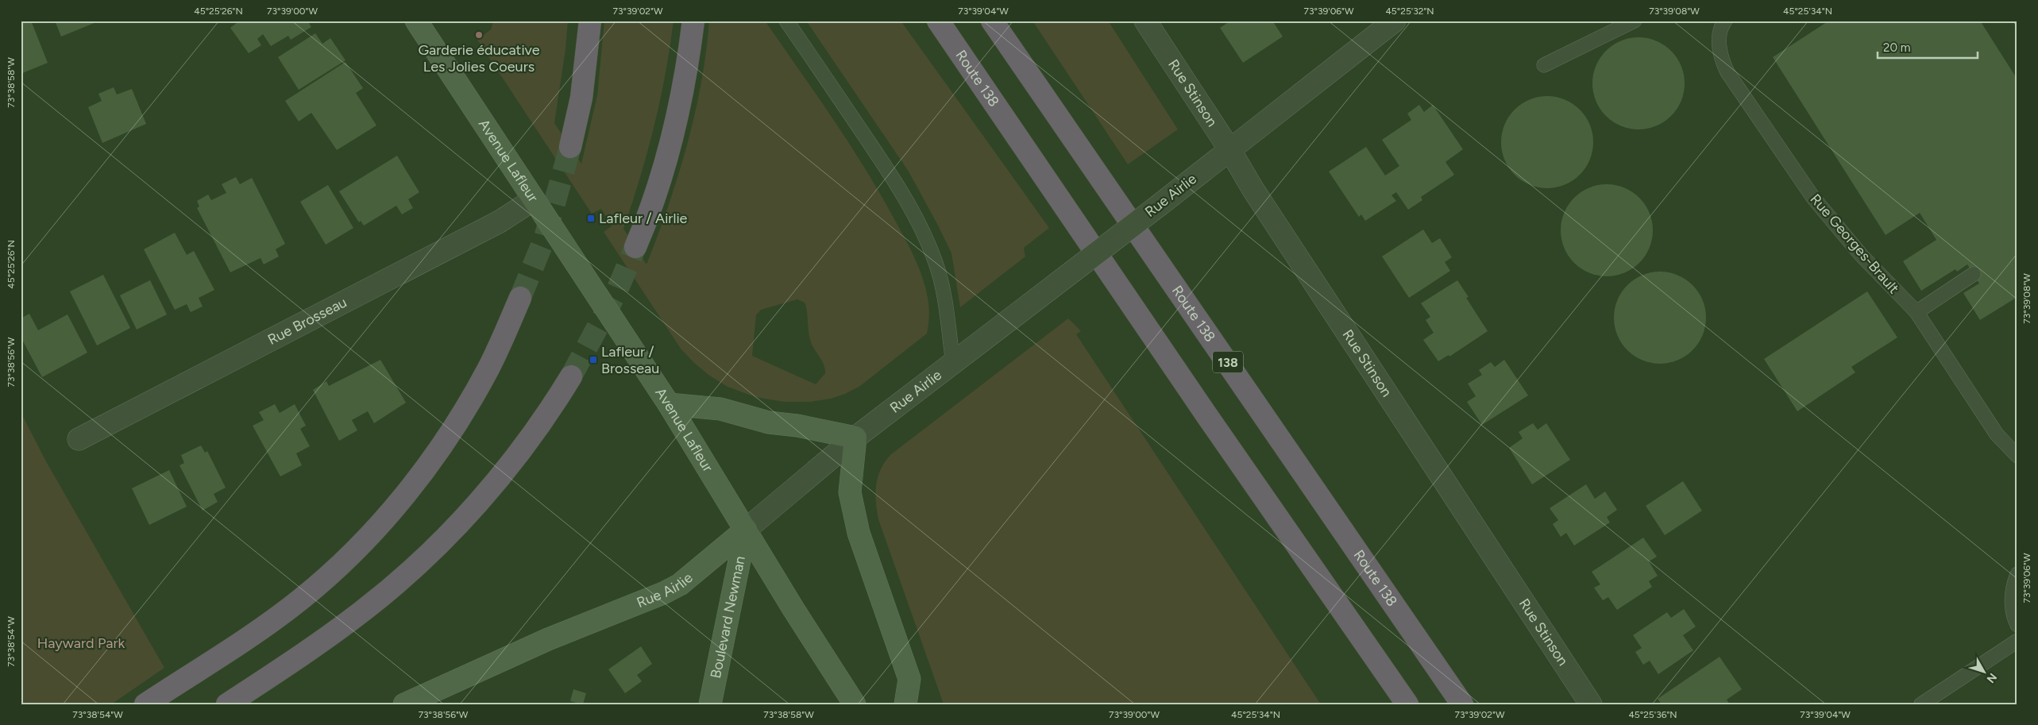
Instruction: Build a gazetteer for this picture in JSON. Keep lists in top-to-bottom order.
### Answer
{
  "streets": {
    "highway": ["Route 138", "138"],
    "main road": ["Avenue Lafleur", "Rue Airlie", "Boulevard Newman"],
    "street": ["Rue Stinson", "Rue Brosseau"],
    "lane": ["Rue Georges-Brault"]
  },
  "crossings": [
    ["Rue Stinson", "Rue Airlie"],
    ["Avenue Lafleur", "Rue Airlie"],
    ["Avenue Lafleur", "Rue Brosseau"],
    ["Avenue Lafleur", "Boulevard Newman"],
    ["Rue Airlie", "Boulevard Newman"]
  ],
  "parks": ["Hayward Park"],
  "places": {
    "other": ["Garderie éducative Les Jolies Coeurs"],
    "transit": ["Lafleur / Airlie", "Lafleur / Brosseau"]
  },
  "scale_bar": "20 m",
  "north": "bottom right",
  "coordinates": [
    "45°25'26\"N",
    "73°39'00\"W",
    "73°39'02\"W",
    "73°39'04\"W",
    "73°39'06\"W",
    "45°25'32\"N",
    "73°39'08\"W",
    "45°25'34\"N",
    "73°38'58\"W",
    "73°38'56\"W",
    "73°38'54\"W",
    "45°25'36\"N"
  ]
}
